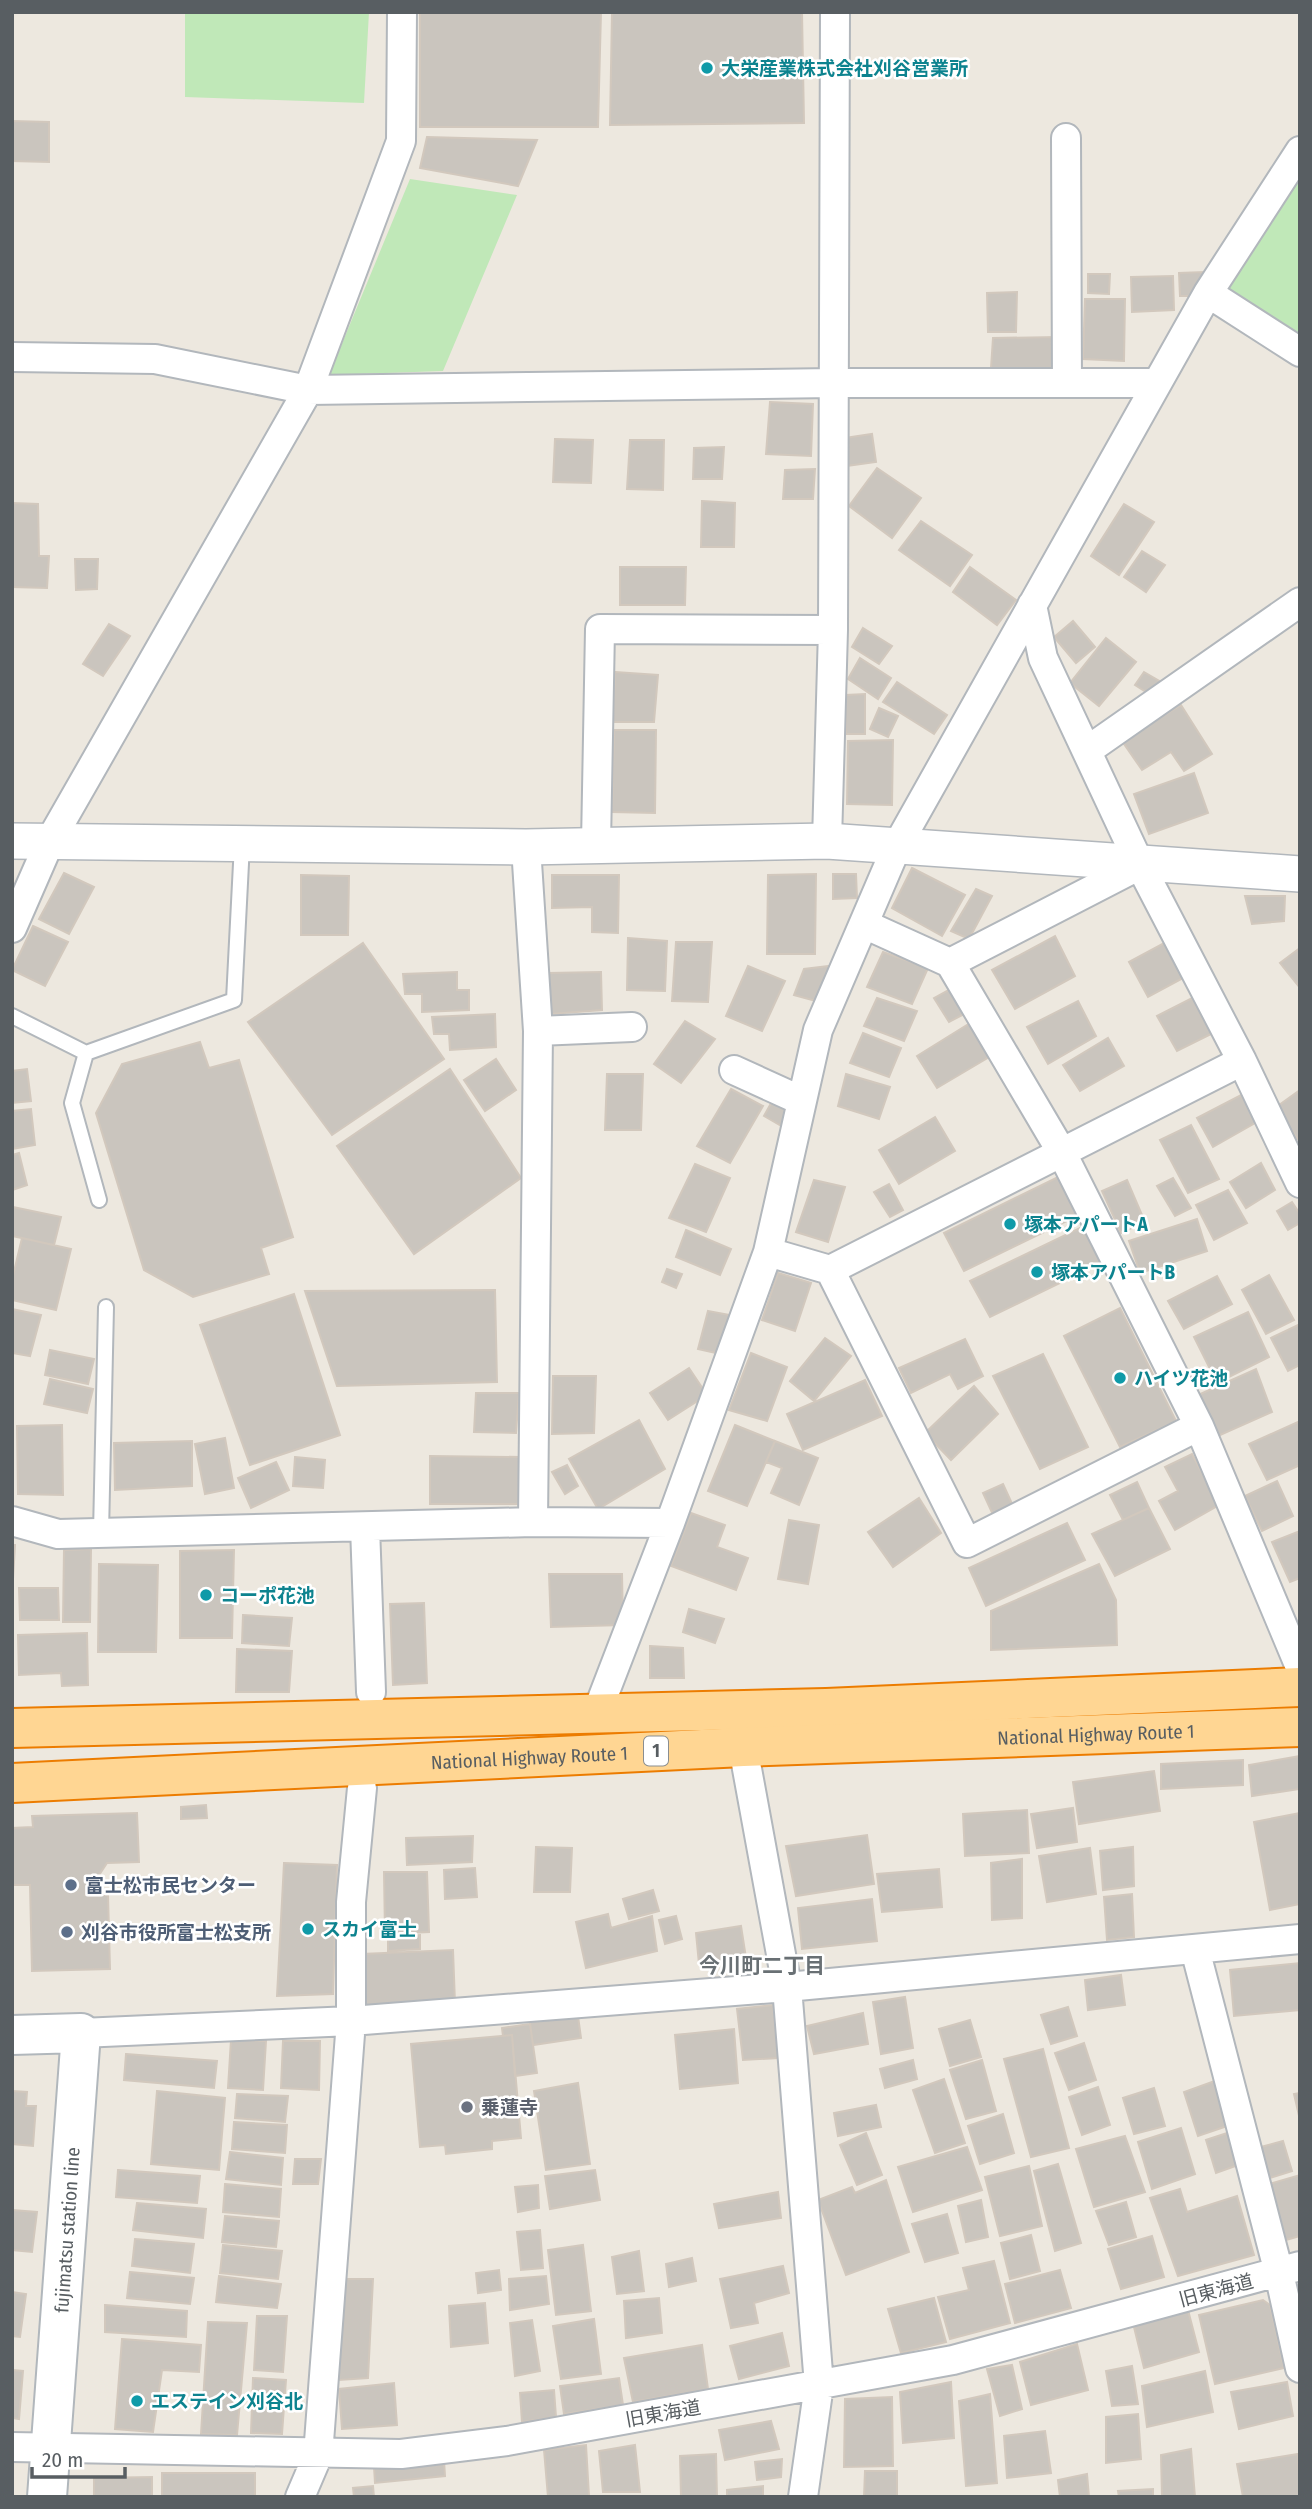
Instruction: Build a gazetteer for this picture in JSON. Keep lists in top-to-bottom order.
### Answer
{
  "streets": {
    "highway": ["National Highway Route 1", "1"],
    "main road": ["fujimatsu station line"],
    "street": ["旧東海道"]
  },
  "crossings": [
    ["fujimatsu station line", "旧東海道"]
  ],
  "districts": ["今川町二丁目"],
  "places": [
    "大栄産業株式会社刈谷営業所",
    "塚本アパートA",
    "塚本アパートB",
    "ハイツ花池",
    "コーポ花池",
    "富士松市民センター",
    "スカイ富士",
    "刈谷市役所富士松支所",
    "乗蓮寺",
    "エステイン刈谷北"
  ],
  "scale_bar": "20 m"
}
